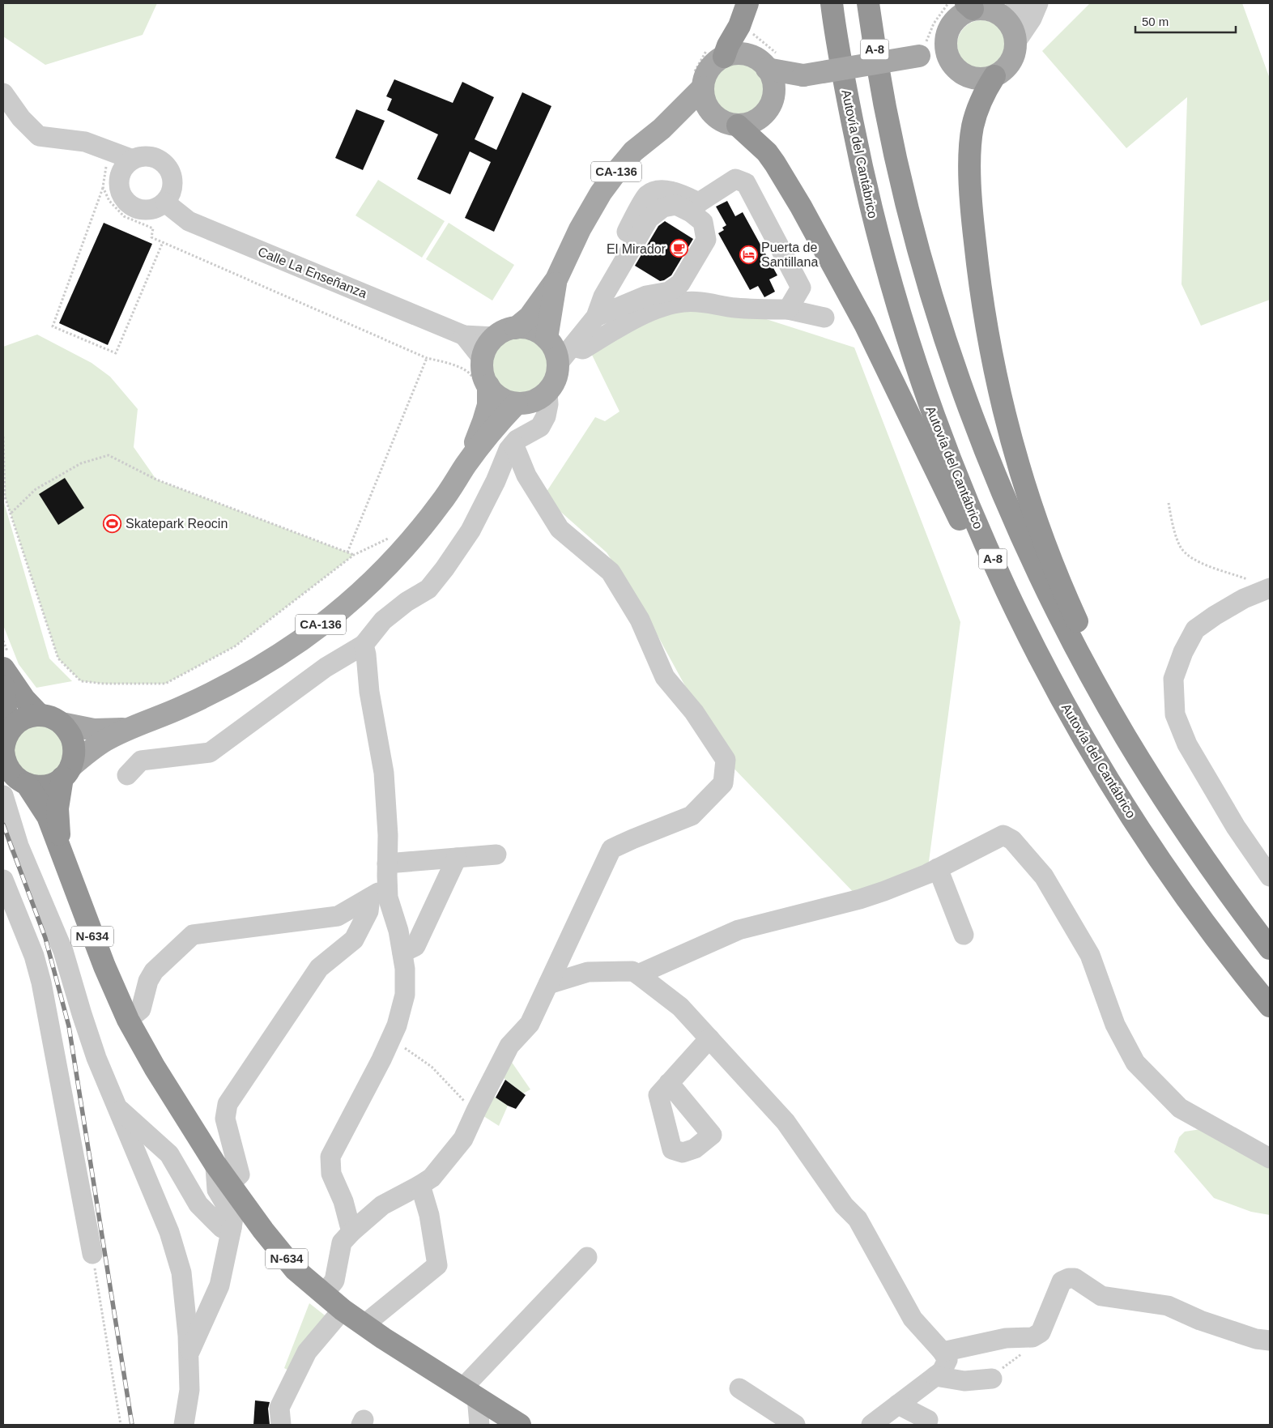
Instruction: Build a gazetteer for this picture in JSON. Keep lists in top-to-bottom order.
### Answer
{
  "streets": {
    "highway": ["A-8", "Autovía del Cantábrico", "N-634"],
    "main road": ["CA-136"],
    "street": ["Calle La Enseñanza"]
  },
  "places": {
    "cafe": ["El Mirador"],
    "hotel": ["Puerta de Santillana"],
    "sports": ["Skatepark Reocin"]
  },
  "scale_bar": "50 m"
}
